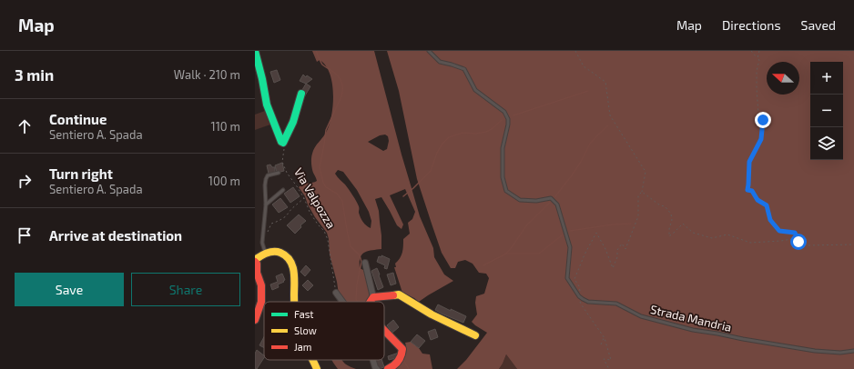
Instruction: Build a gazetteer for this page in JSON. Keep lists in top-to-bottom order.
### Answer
{
  "streets": {
    "lane": ["Strada Mandria"],
    "path": ["Via Valpozza"]
  },
  "legend": ["Fast", "Slow", "Jam"],
  "north": "left",
  "page": {
    "header": "Map",
    "nav": ["Map", "Directions", "Saved"],
    "heading": ["3 min", "Walk · 210 m"],
    "map_buttons": ["+", "−"],
    "list": [
      ["Continue", "Sentiero A. Spada", "110 m"],
      ["Turn right", "Sentiero A. Spada", "100 m"],
      "Arrive at destination"
    ],
    "buttons": ["Save", "Share"]
  }
}
